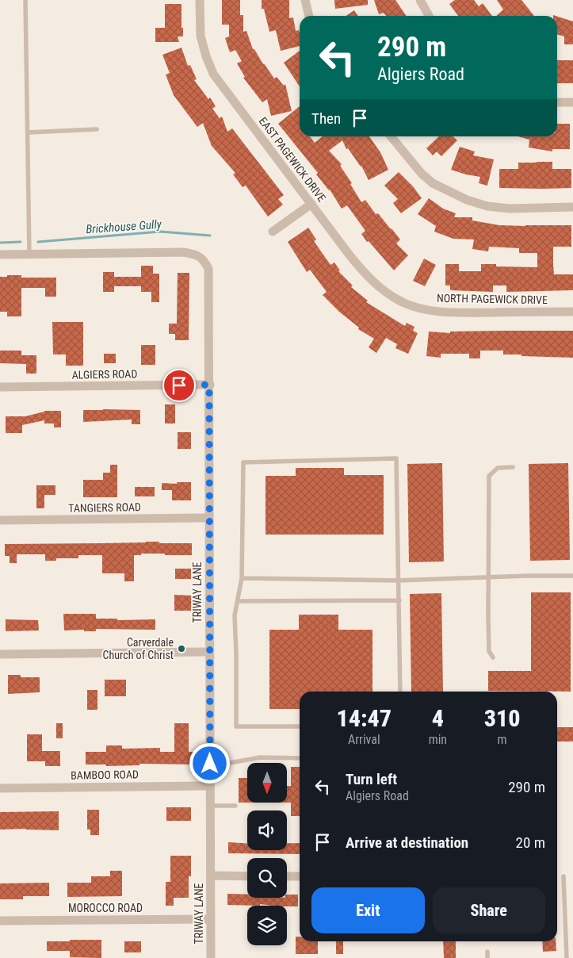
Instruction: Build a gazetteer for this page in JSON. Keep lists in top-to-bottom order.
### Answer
{
  "streets": {
    "street": [
      "EAST PAGEWICK DRIVE",
      "NORTH PAGEWICK DRIVE",
      "ALGIERS ROAD",
      "TANGIERS ROAD",
      "TRIWAY LANE",
      "BAMBOO ROAD",
      "MOROCCO ROAD"
    ]
  },
  "crossings": [
    ["EAST PAGEWICK DRIVE", "NORTH PAGEWICK DRIVE"],
    ["ALGIERS ROAD", "TRIWAY LANE"],
    ["TANGIERS ROAD", "TRIWAY LANE"],
    ["TRIWAY LANE", "BAMBOO ROAD"],
    ["TRIWAY LANE", "MOROCCO ROAD"]
  ],
  "water": ["Brickhouse Gully"],
  "places": ["Carverdale Church of Christ"],
  "north": "bottom",
  "page": {
    "turn": ["290 m", "Algiers Road"],
    "then": "Then",
    "eta": [
      "14:47",
      "Arrival",
      "4",
      "min",
      "310",
      "m"
    ],
    "list": [
      {
        "name": "Turn left",
        "note": "Algiers Road",
        "value": "290 m"
      },
      {
        "name": "Arrive at destination",
        "value": "20 m"
      }
    ],
    "buttons": ["Exit", "Share"]
  }
}
